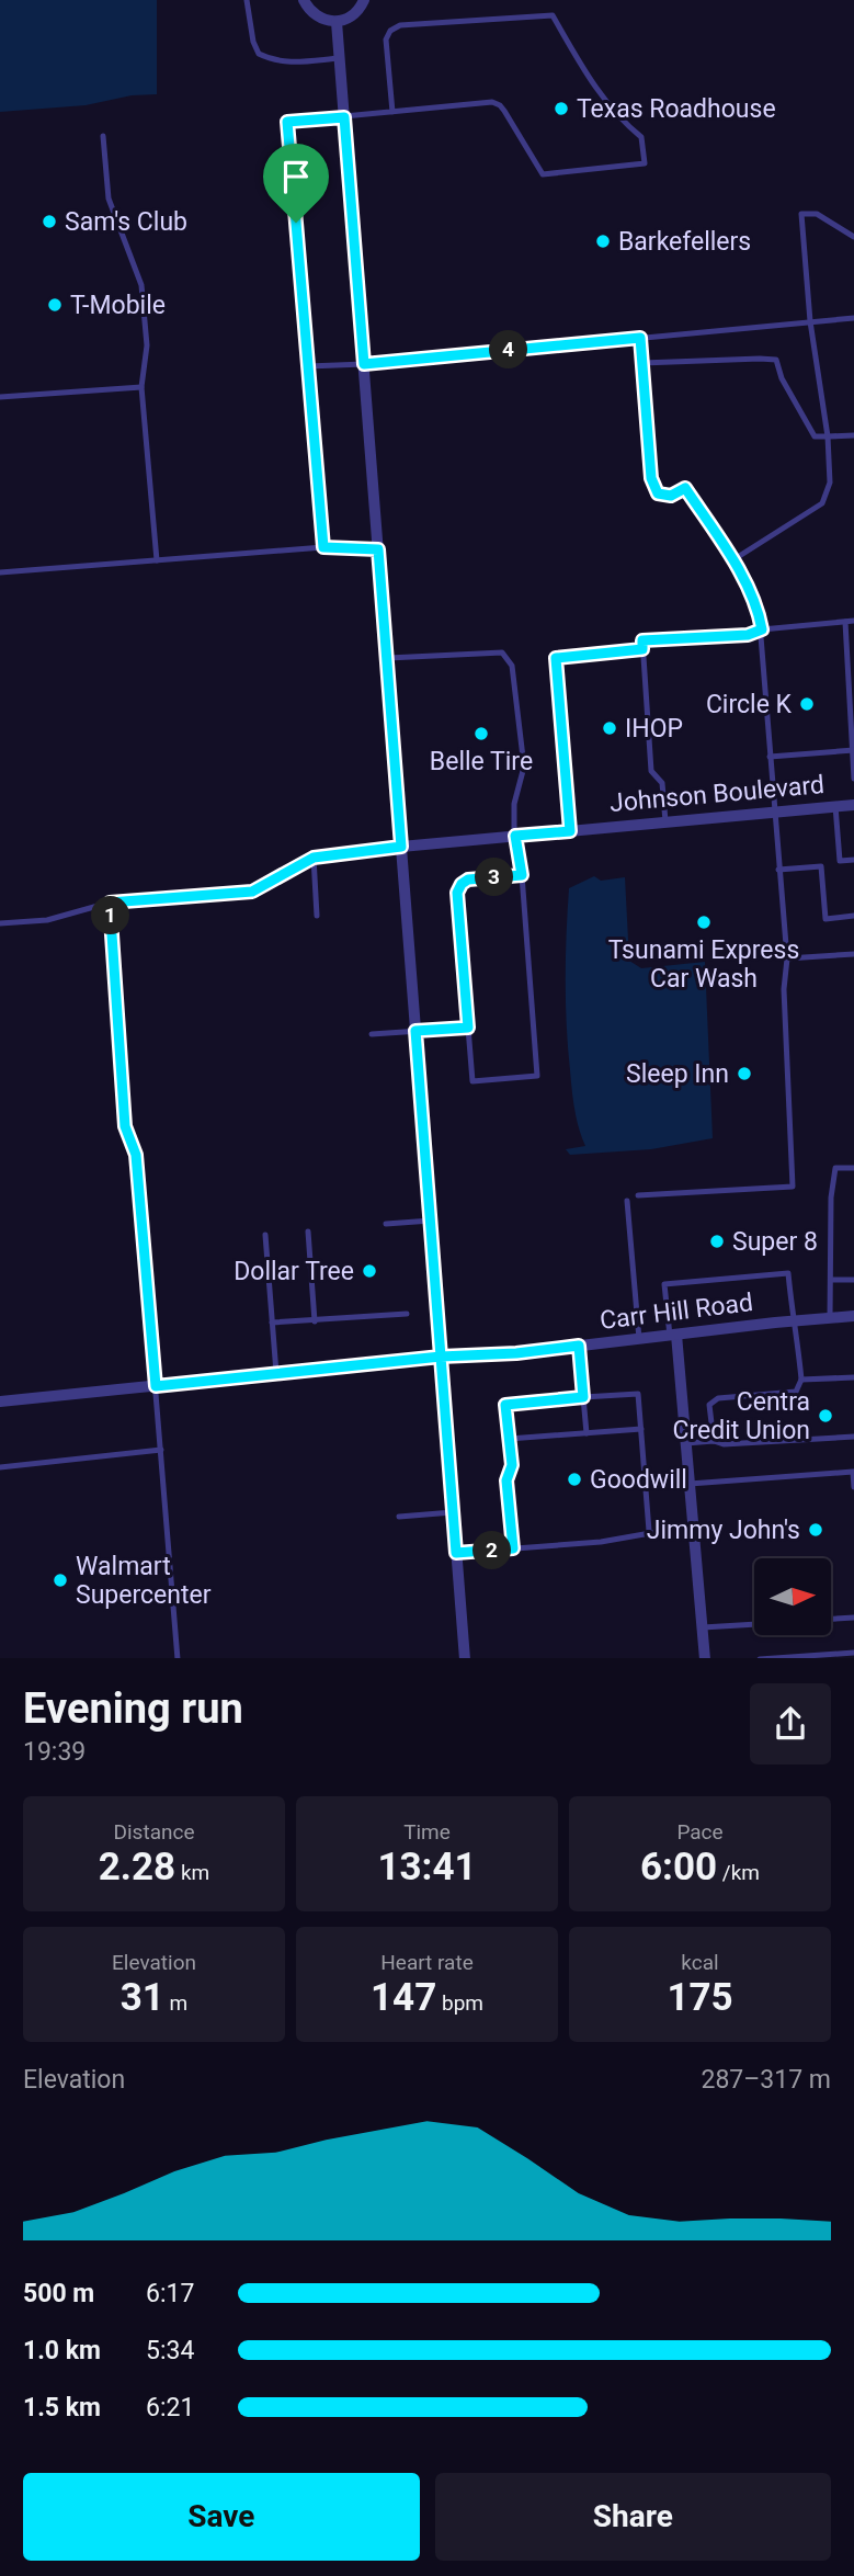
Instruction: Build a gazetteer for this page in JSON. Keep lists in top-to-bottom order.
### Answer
{
  "streets": {
    "street": ["Johnson Boulevard", "Carr Hill Road"]
  },
  "places": [
    "Texas Roadhouse",
    "Sam's Club",
    "Barkefellers",
    "T-Mobile",
    "Circle K",
    "IHOP",
    "Belle Tire",
    "Tsunami Express Car Wash",
    "Sleep Inn",
    "Super 8",
    "Dollar Tree",
    "Centra Credit Union",
    "Goodwill",
    "Jimmy John's",
    "Walmart Supercenter"
  ],
  "north": "right",
  "page": {
    "pins": [
      "4",
      "3",
      "1",
      "2"
    ],
    "heading": ["Evening run", "19:39"],
    "stats": [
      ["Distance", "2.28 km"],
      ["Time", "13:41"],
      ["Pace", "6:00 /km"],
      ["Elevation", "31 m"],
      ["Heart rate", "147 bpm"],
      ["kcal", "175"]
    ],
    "chart": ["Elevation", "287–317 m"],
    "list": [
      {
        "name": "500 m",
        "note": "6:17"
      },
      {
        "name": "1.0 km",
        "note": "5:34"
      },
      {
        "name": "1.5 km",
        "note": "6:21"
      }
    ],
    "buttons": ["Save", "Share"]
  }
}
